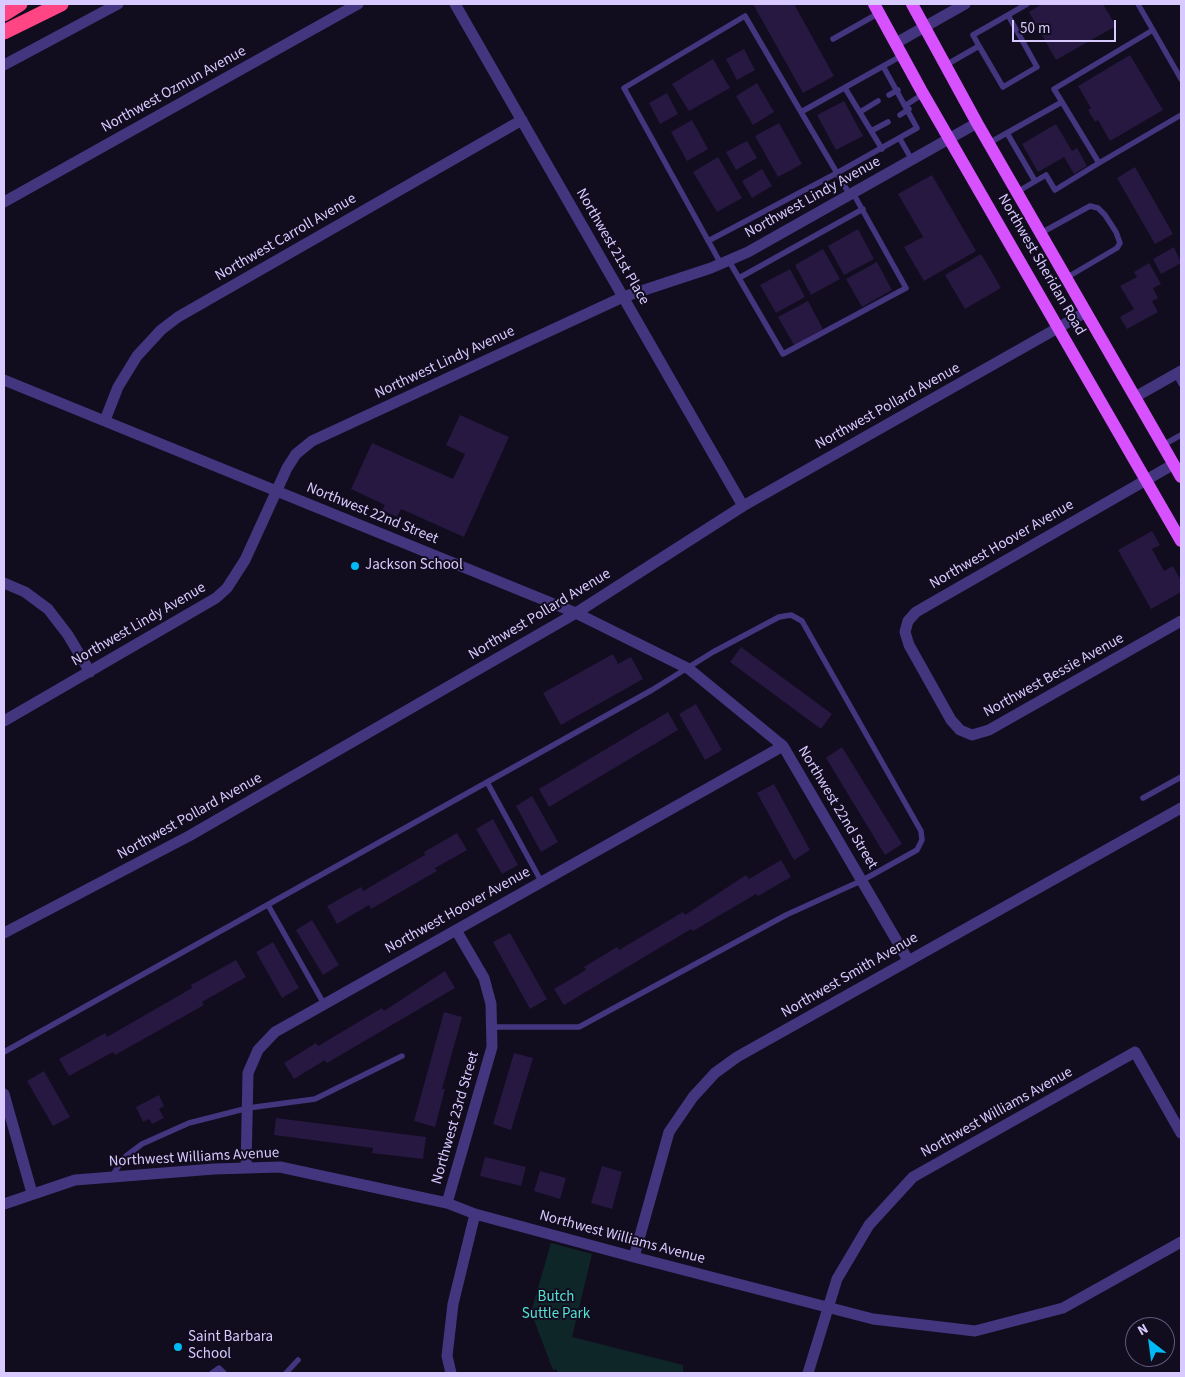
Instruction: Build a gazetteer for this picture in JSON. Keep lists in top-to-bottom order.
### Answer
{
  "streets": {
    "main road": ["Northwest Sheridan Road"],
    "street": [
      "Northwest Ozmun Avenue",
      "Northwest Lindy Avenue",
      "Northwest Carroll Avenue",
      "Northwest 21st Place",
      "Northwest Pollard Avenue",
      "Northwest 22nd Street",
      "Northwest Hoover Avenue",
      "Northwest Bessie Avenue",
      "Northwest Smith Avenue",
      "Northwest Williams Avenue",
      "Northwest 23rd Street"
    ]
  },
  "crossings": [
    ["Northwest Lindy Avenue", "Northwest 21st Place"],
    ["Northwest Lindy Avenue", "Northwest Sheridan Road"],
    ["Northwest Lindy Avenue", "Northwest 22nd Street"],
    ["Northwest Carroll Avenue", "Northwest 21st Place"],
    ["Northwest Carroll Avenue", "Northwest 22nd Street"],
    ["Northwest 21st Place", "Northwest Pollard Avenue"],
    ["Northwest Sheridan Road", "Northwest Pollard Avenue"],
    ["Northwest Sheridan Road", "Northwest Hoover Avenue"],
    ["Northwest Pollard Avenue", "Northwest 22nd Street"],
    ["Northwest 22nd Street", "Northwest Hoover Avenue"],
    ["Northwest 22nd Street", "Northwest Smith Avenue"],
    ["Northwest Hoover Avenue", "Northwest Bessie Avenue"],
    ["Northwest Hoover Avenue", "Northwest Williams Avenue"],
    ["Northwest Hoover Avenue", "Northwest 23rd Street"],
    ["Northwest Smith Avenue", "Northwest Williams Avenue"],
    ["Northwest Williams Avenue", "Northwest 23rd Street"]
  ],
  "parks": ["Butch Suttle Park"],
  "places": ["Jackson School", "Saint Barbara School"],
  "scale_bar": "50 m",
  "north": "top left"
}
